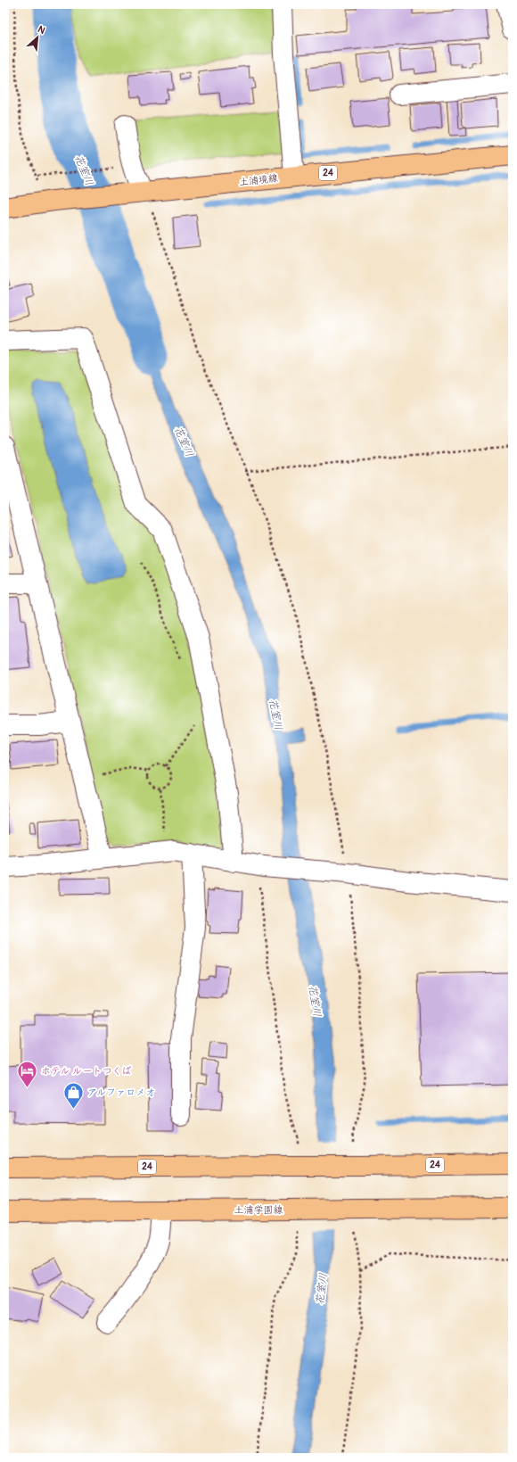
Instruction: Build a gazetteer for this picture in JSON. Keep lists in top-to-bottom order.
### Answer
{
  "streets": {
    "main road": ["24", "土浦境線", "土浦学園線"]
  },
  "water": ["花室川"],
  "places": {
    "hotel": ["ホテル ルートつくば"],
    "shop": ["アルファロメオ"]
  },
  "north": "top right"
}
